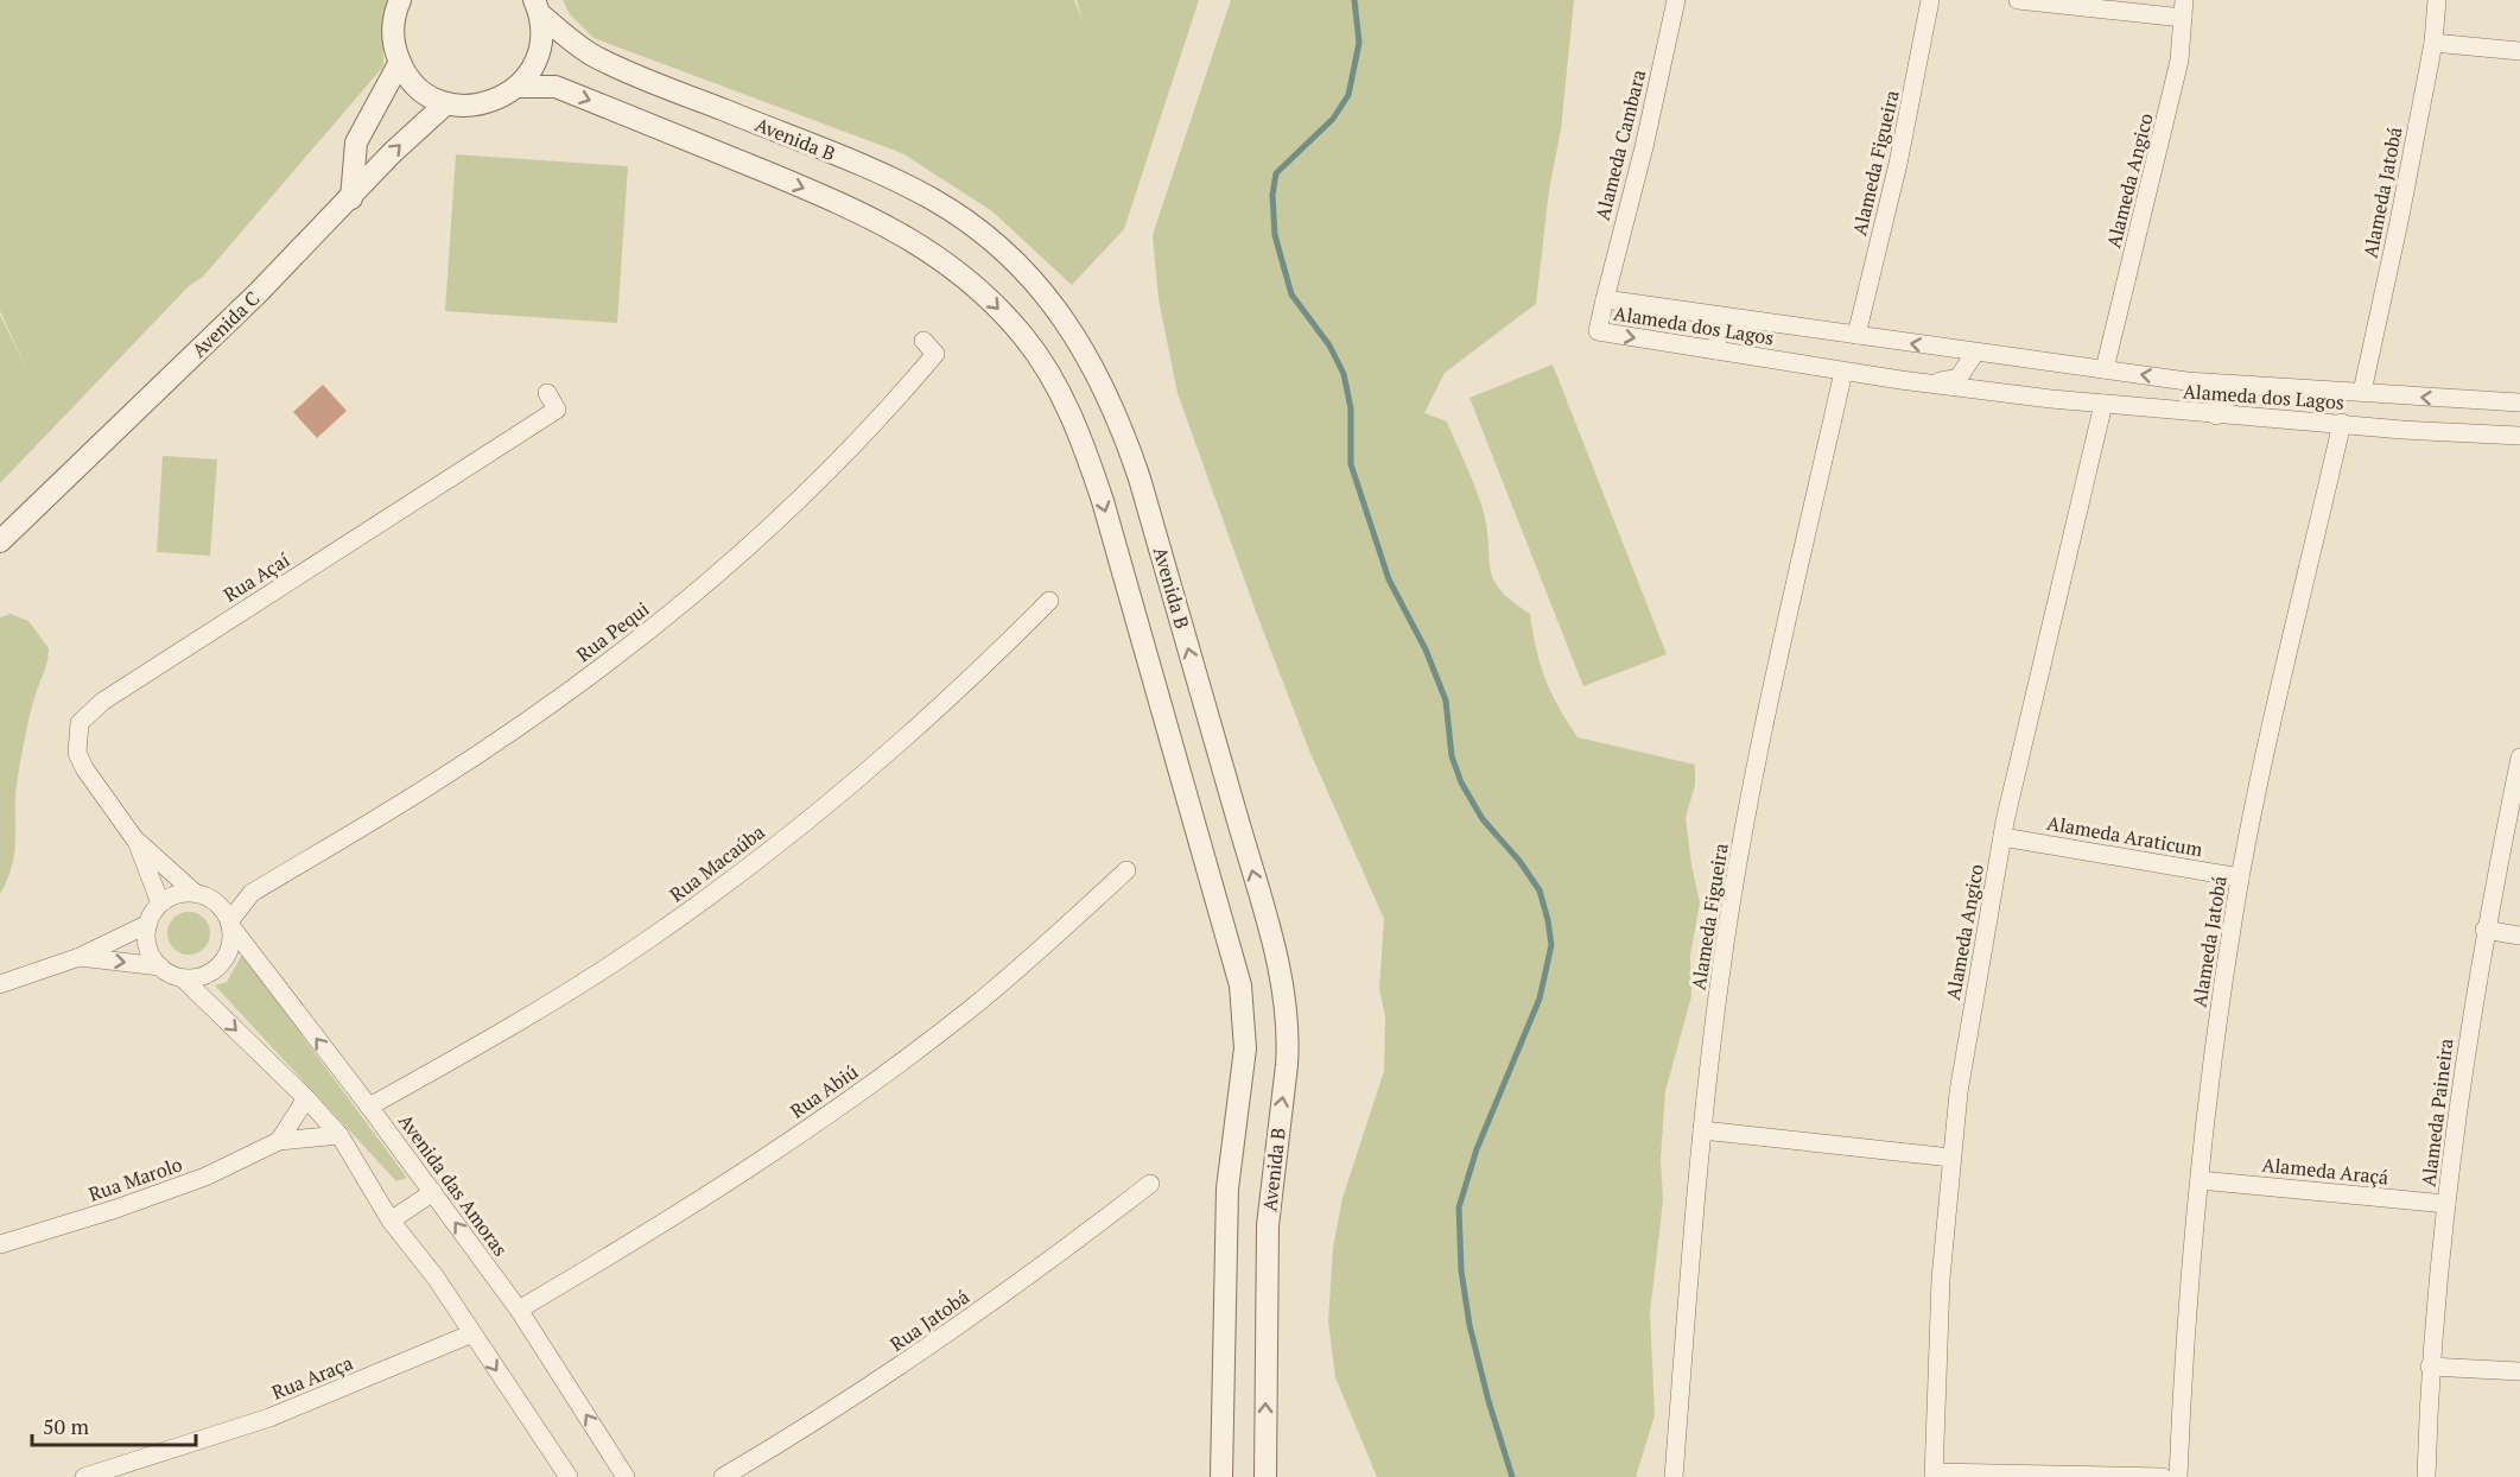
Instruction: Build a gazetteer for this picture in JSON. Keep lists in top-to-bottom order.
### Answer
{
  "streets": {
    "street": [
      "Avenida B",
      "Alameda Cambara",
      "Alameda Figueira",
      "Alameda Angico",
      "Alameda Jatobá",
      "Avenida C",
      "Alameda dos Lagos",
      "Rua Açaí",
      "Rua Pequi",
      "Alameda Araticum",
      "Rua Macaúba",
      "Rua Abiú",
      "Alameda Paineira",
      "Alameda Araçá",
      "Rua Marolo",
      "Avenida das Amoras",
      "Rua Jatobá",
      "Rua Araça"
    ]
  },
  "crossings": [
    ["Alameda Cambara", "Alameda dos Lagos"],
    ["Alameda Figueira", "Alameda dos Lagos"],
    ["Alameda Angico", "Alameda dos Lagos"],
    ["Alameda Angico", "Alameda Araticum"],
    ["Alameda Jatobá", "Alameda dos Lagos"],
    ["Alameda Jatobá", "Alameda Araticum"],
    ["Alameda Jatobá", "Alameda Araçá"],
    ["Rua Açaí", "Rua Pequi"],
    ["Rua Açaí", "Avenida das Amoras"],
    ["Rua Pequi", "Avenida das Amoras"],
    ["Rua Macaúba", "Avenida das Amoras"],
    ["Rua Abiú", "Avenida das Amoras"],
    ["Alameda Paineira", "Alameda Araçá"]
  ],
  "one_way": ["Avenida B"],
  "scale_bar": "50 m"
}
